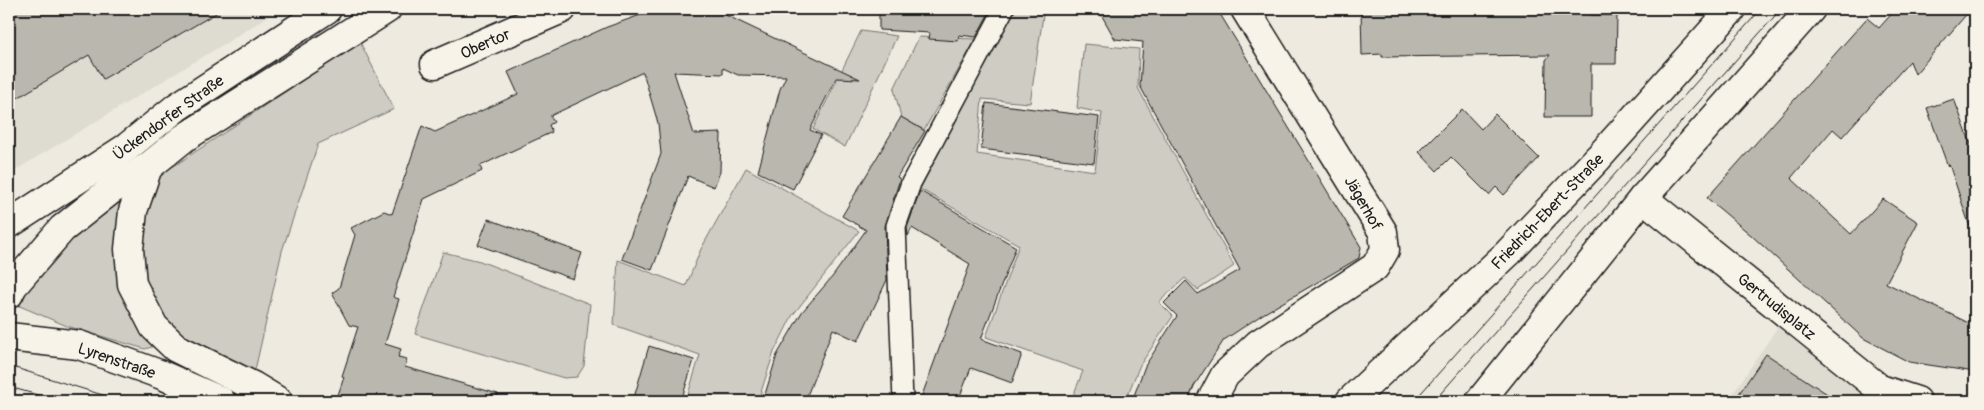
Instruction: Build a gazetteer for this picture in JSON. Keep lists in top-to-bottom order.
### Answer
{
  "streets": {
    "street": [
      "Obertor",
      "Ückendorfer Straße",
      "Jägerhof",
      "Friedrich-Ebert-Straße",
      "Gertrudisplatz",
      "Lyrenstraße"
    ]
  }
}
